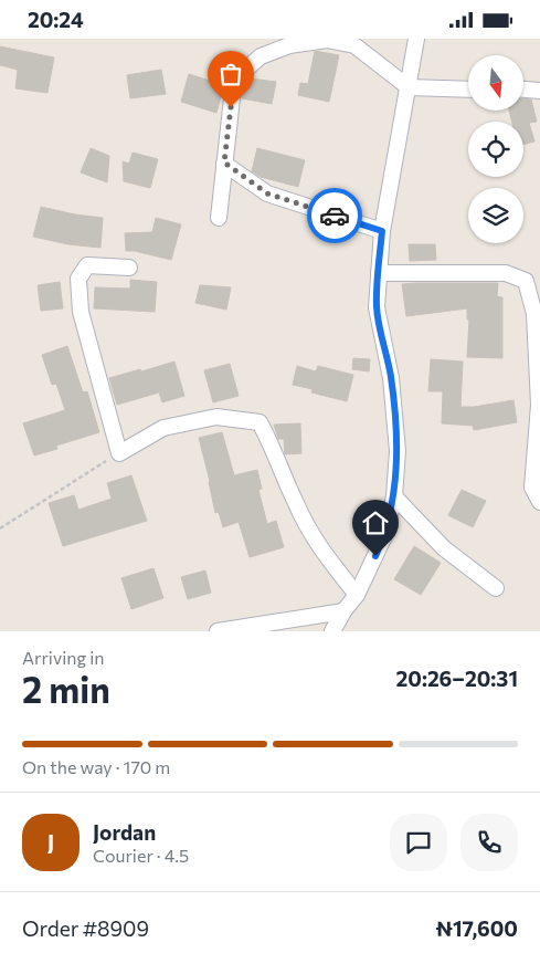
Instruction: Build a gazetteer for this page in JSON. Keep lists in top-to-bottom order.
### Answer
{
  "north": "bottom",
  "page": {
    "status": "20:24",
    "heading": ["2 min", "Arriving in", "20:26–20:31"],
    "panel": [
      "Jordan",
      "Courier · 4.5",
      "Order #8909",
      "₦17,600"
    ],
    "bar": "On the way · 170 m",
    "round": "J"
  }
}
